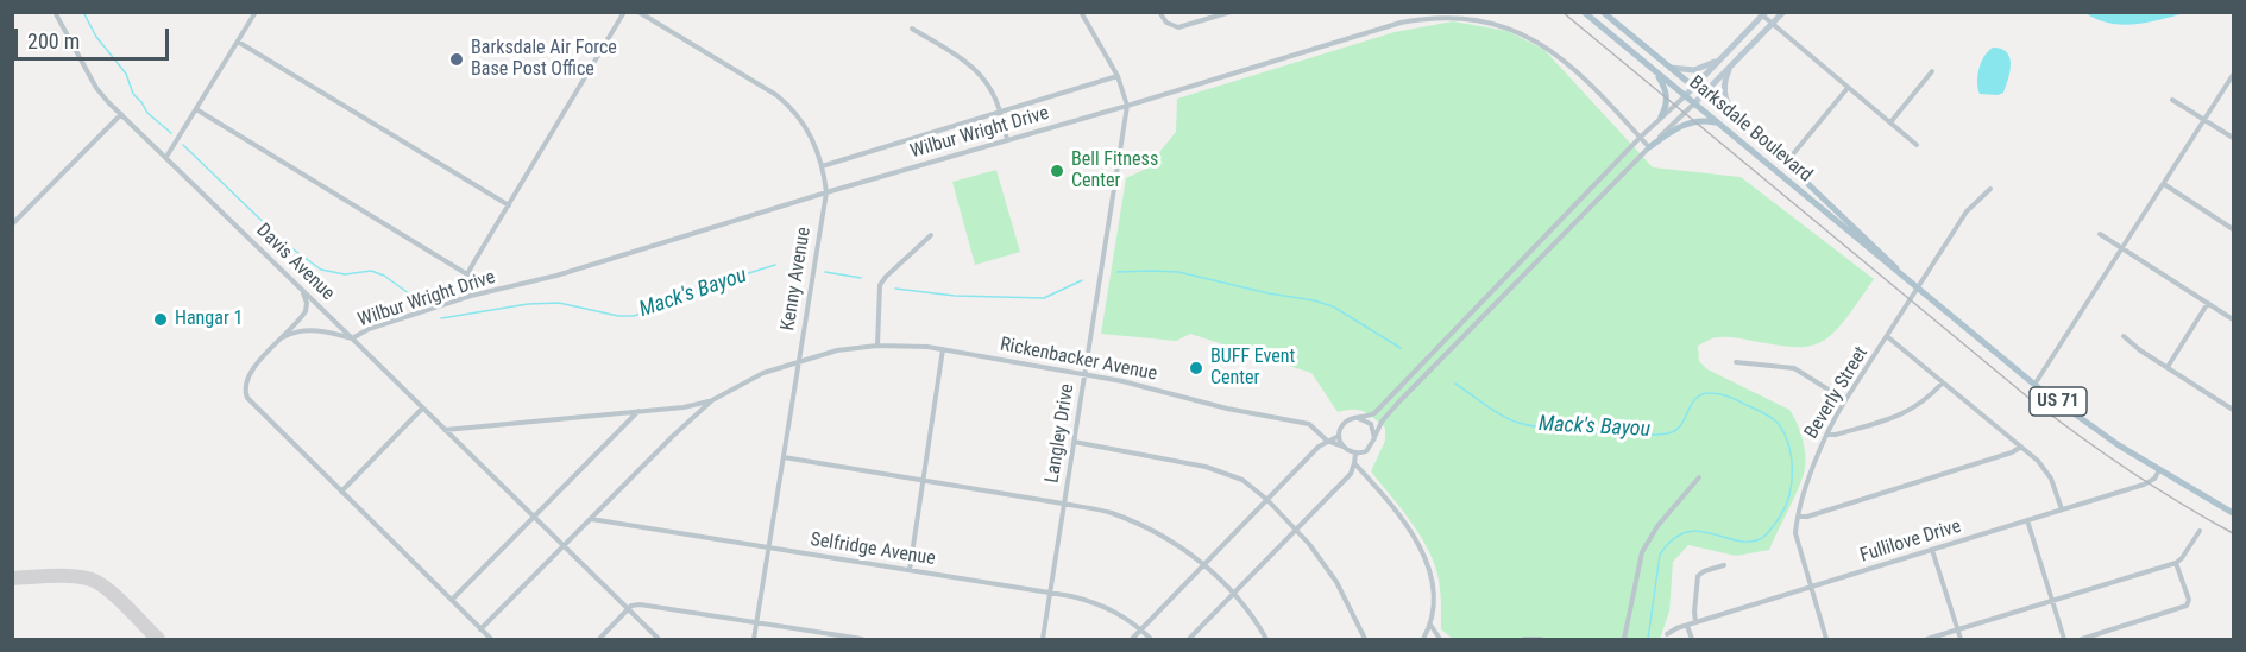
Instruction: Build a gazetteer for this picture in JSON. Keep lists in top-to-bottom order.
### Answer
{
  "streets": {
    "main road": ["Barksdale Boulevard", "US 71"],
    "street": [
      "Wilbur Wright Drive",
      "Davis Avenue",
      "Kenny Avenue",
      "Rickenbacker Avenue",
      "Beverly Street",
      "Langley Drive",
      "Fullilove Drive",
      "Selfridge Avenue"
    ]
  },
  "crossings": [
    ["Barksdale Boulevard", "Beverly Street"],
    ["Barksdale Boulevard", "Fullilove Drive"],
    ["Wilbur Wright Drive", "Davis Avenue"],
    ["Wilbur Wright Drive", "Kenny Avenue"],
    ["Wilbur Wright Drive", "Langley Drive"],
    ["Kenny Avenue", "Rickenbacker Avenue"],
    ["Kenny Avenue", "Selfridge Avenue"],
    ["Rickenbacker Avenue", "Langley Drive"],
    ["Beverly Street", "Fullilove Drive"],
    ["Langley Drive", "Selfridge Avenue"]
  ],
  "water": ["Mack's Bayou"],
  "places": [
    "Barksdale Air Force Base Post Office",
    "Bell Fitness Center",
    "Hangar 1",
    "BUFF Event Center"
  ],
  "scale_bar": "200 m"
}
